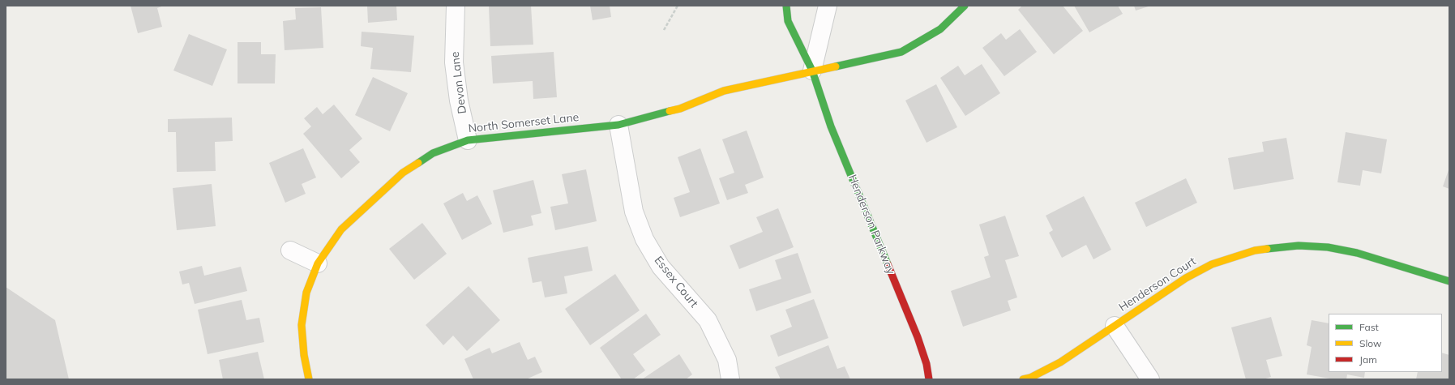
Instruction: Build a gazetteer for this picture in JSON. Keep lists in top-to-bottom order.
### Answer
{
  "streets": {
    "street": [
      "Devon Lane",
      "North Somerset Lane",
      "Henderson Parkway",
      "Essex Court",
      "Henderson Court"
    ]
  },
  "crossings": [
    ["Devon Lane", "North Somerset Lane"],
    ["North Somerset Lane", "Henderson Parkway"],
    ["North Somerset Lane", "Essex Court"]
  ],
  "legend": ["Fast", "Slow", "Jam"]
}
